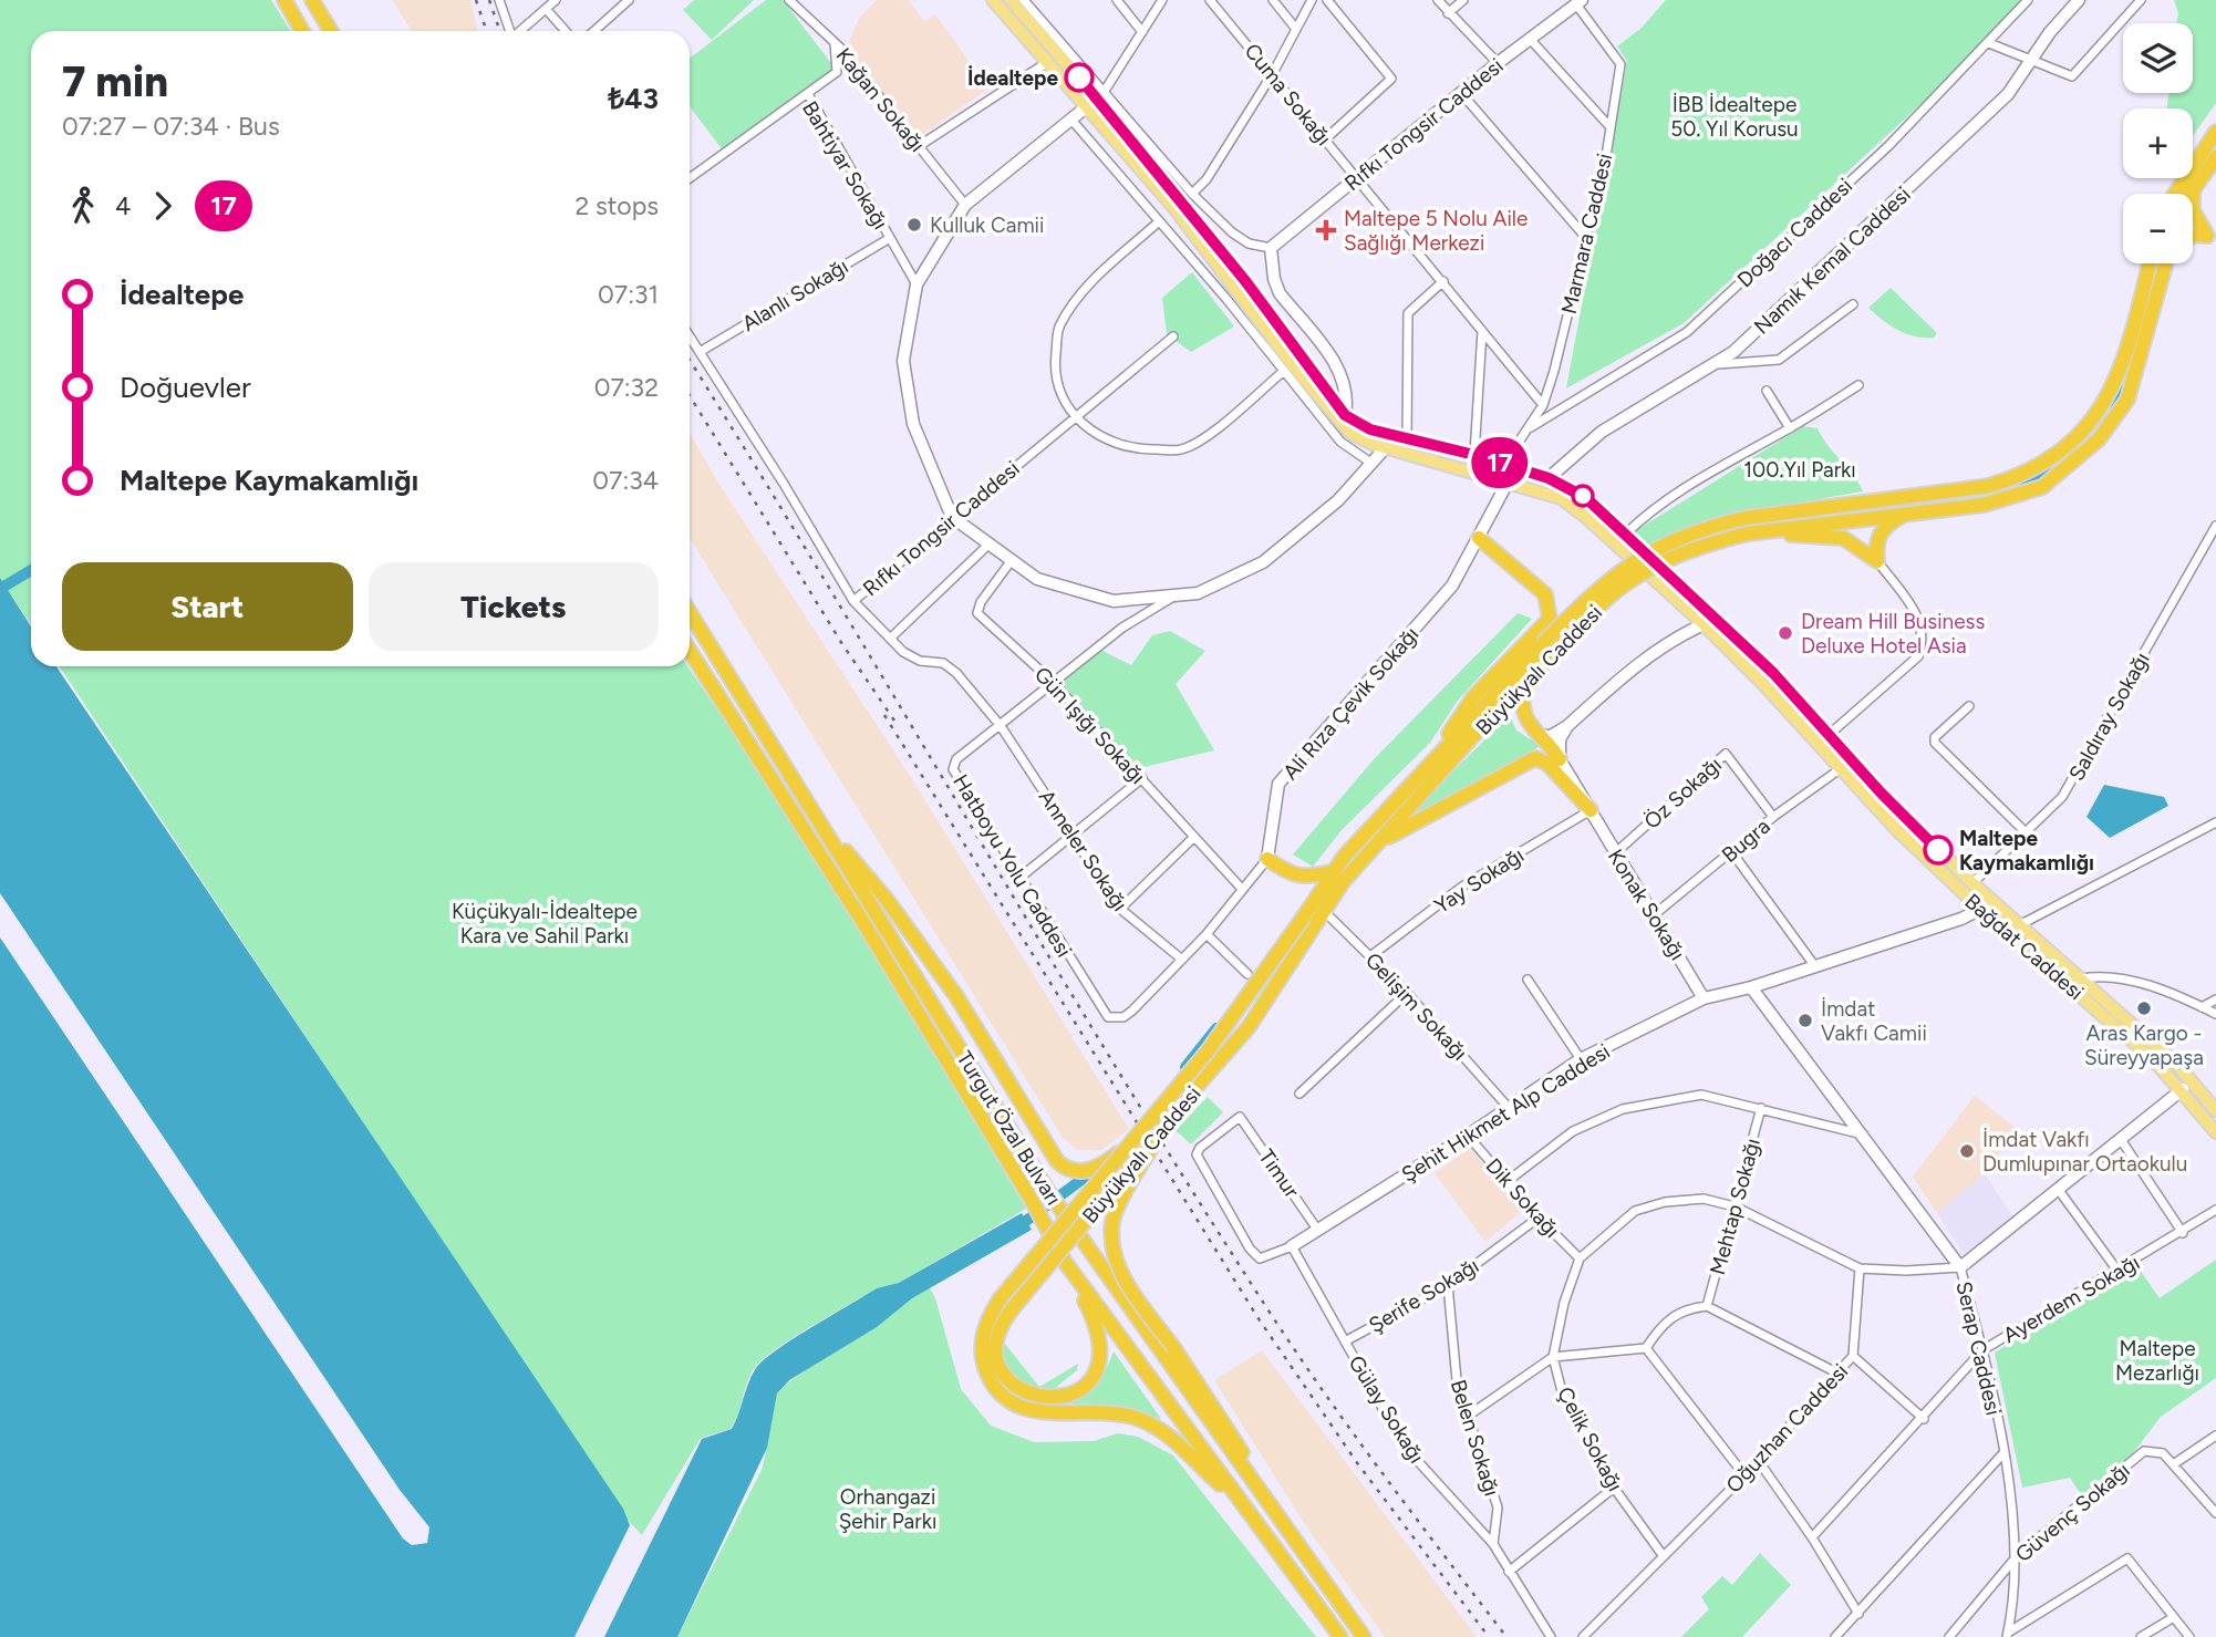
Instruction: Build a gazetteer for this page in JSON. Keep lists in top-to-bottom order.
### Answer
{
  "streets": {
    "highway": ["Büyükyalı Caddesi", "Turgut Özal Bulvarı"],
    "main road": ["Bağdat Caddesi"],
    "street": [
      "Cuma Sokağı",
      "Kağan Sokağı",
      "Rıfkı Tongsir Caddesi",
      "Bahtiyar Sokağı",
      "Doğacı Caddesi",
      "Marmara Caddesi",
      "Namık Kemal Caddesi",
      "Alanlı Sokağı",
      "Ali Rıza Çevik Sokağı",
      "Saldıray Sokağı",
      "Gün Işığı Sokağı",
      "Öz Sokağı",
      "Bugra",
      "Anneler Sokağı",
      "Hatboyu Yolu Caddesi",
      "Yay Sokağı",
      "Konak Sokağı",
      "Gelişim Sokağı",
      "Şehit Hikmet Alp Caddesi",
      "Timur",
      "Dik Sokağı",
      "Mehtap Sokağı",
      "Şerife Sokağı",
      "Ayerdem Sokağı",
      "Serap Caddesi",
      "Gülay Sokağı",
      "Oğuzhan Caddesi",
      "Belen Sokağı",
      "Çelik Sokağı",
      "Güvenç Sokağı"
    ]
  },
  "crossings": [
    ["Cuma Sokağı", "Rıfkı Tongsir Caddesi"],
    ["Cuma Sokağı", "Marmara Caddesi"],
    ["Rıfkı Tongsir Caddesi", "Marmara Caddesi"],
    ["Rıfkı Tongsir Caddesi", "Anneler Sokağı"],
    ["Bahtiyar Sokağı", "Alanlı Sokağı"],
    ["Doğacı Caddesi", "Marmara Caddesi"],
    ["Marmara Caddesi", "Bağdat Caddesi"],
    ["Namık Kemal Caddesi", "Bağdat Caddesi"],
    ["Büyükyalı Caddesi", "Gelişim Sokağı"],
    ["Büyükyalı Caddesi", "Turgut Özal Bulvarı"],
    ["Ali Rıza Çevik Sokağı", "Bağdat Caddesi"],
    ["Saldıray Sokağı", "Bağdat Caddesi"],
    ["Öz Sokağı", "Bugra"],
    ["Öz Sokağı", "Konak Sokağı"],
    ["Bugra", "Konak Sokağı"],
    ["Bugra", "Bağdat Caddesi"],
    ["Anneler Sokağı", "Hatboyu Yolu Caddesi"],
    ["Yay Sokağı", "Konak Sokağı"],
    ["Yay Sokağı", "Gelişim Sokağı"],
    ["Konak Sokağı", "Şehit Hikmet Alp Caddesi"],
    ["Bağdat Caddesi", "Şehit Hikmet Alp Caddesi"],
    ["Gelişim Sokağı", "Şehit Hikmet Alp Caddesi"],
    ["Şehit Hikmet Alp Caddesi", "Timur"],
    ["Şehit Hikmet Alp Caddesi", "Dik Sokağı"],
    ["Şehit Hikmet Alp Caddesi", "Serap Caddesi"],
    ["Şehit Hikmet Alp Caddesi", "Gülay Sokağı"],
    ["Dik Sokağı", "Şerife Sokağı"],
    ["Dik Sokağı", "Çelik Sokağı"],
    ["Şerife Sokağı", "Gülay Sokağı"],
    ["Şerife Sokağı", "Belen Sokağı"],
    ["Ayerdem Sokağı", "Serap Caddesi"],
    ["Serap Caddesi", "Güvenç Sokağı"],
    ["Gülay Sokağı", "Belen Sokağı"],
    ["Oğuzhan Caddesi", "Çelik Sokağı"]
  ],
  "parks": [
    "İBB İdealtepe 50. Yıl Korusu",
    "100.Yıl Parkı",
    "Küçükyalı-İdealtepe Kara ve Sahil Parkı",
    "Maltepe Mezarlığı",
    "Orhangazi Şehir Parkı"
  ],
  "places": {
    "other": [
      "İdealtepe",
      "Kulluk Camii",
      "Dream Hill Business Deluxe Hotel Asia",
      "Maltepe Kaymakamlığı",
      "Aras Kargo - Süreyyapaşa",
      "İmdat Vakfı Camii",
      "İmdat Vakfı Dumlupınar Ortaokulu"
    ],
    "health": ["Maltepe 5 Nolu Aile Sağlığı Merkezi"]
  },
  "lines": ["bus line 17"],
  "page": {
    "on_map": "17",
    "map_buttons": ["+", "−"],
    "heading": ["7 min", "07:27 – 07:34 · Bus", "₺43"],
    "legs": ["4", "17", "2 stops"],
    "list": [
      {
        "name": "İdealtepe",
        "value": "07:31"
      },
      {
        "name": "Doğuevler",
        "value": "07:32"
      },
      {
        "name": "Maltepe Kaymakamlığı",
        "value": "07:34"
      }
    ],
    "buttons": ["Start", "Tickets"]
  }
}
